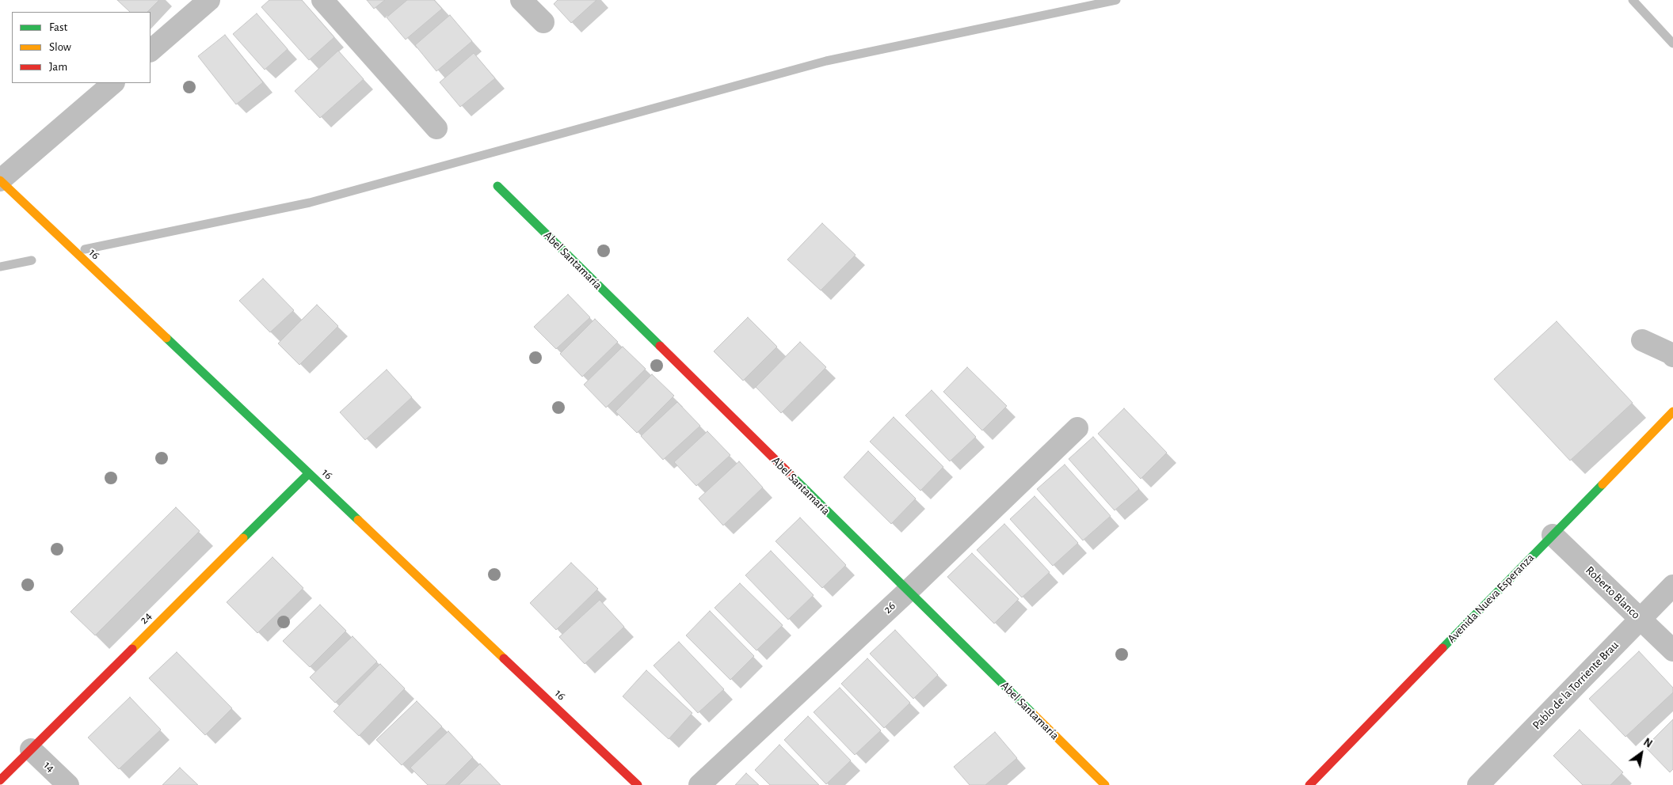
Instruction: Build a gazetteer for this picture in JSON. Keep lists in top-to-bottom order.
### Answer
{
  "streets": {
    "street": [
      "16",
      "Abel Santamaría",
      "Roberto Blanco",
      "Avenida Nueva Esperanza",
      "26",
      "24",
      "Pablo de la Torriente Brau",
      "14"
    ]
  },
  "crossings": [
    ["16", "24"],
    ["Abel Santamaría", "26"],
    ["Roberto Blanco", "Avenida Nueva Esperanza"],
    ["Roberto Blanco", "Pablo de la Torriente Brau"],
    ["24", "14"]
  ],
  "legend": ["Fast", "Slow", "Jam"],
  "north": "top right"
}
